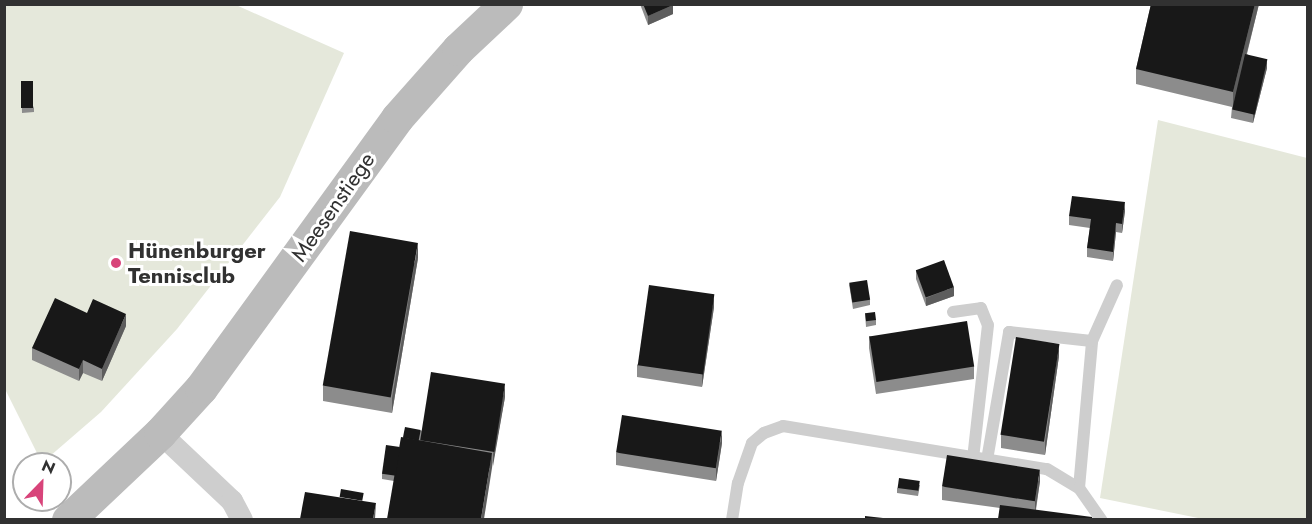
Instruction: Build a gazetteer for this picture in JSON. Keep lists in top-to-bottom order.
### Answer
{
  "streets": {
    "street": ["Meesenstiege"]
  },
  "places": ["Hünenburger Tennisclub"],
  "north": "top right"
}
